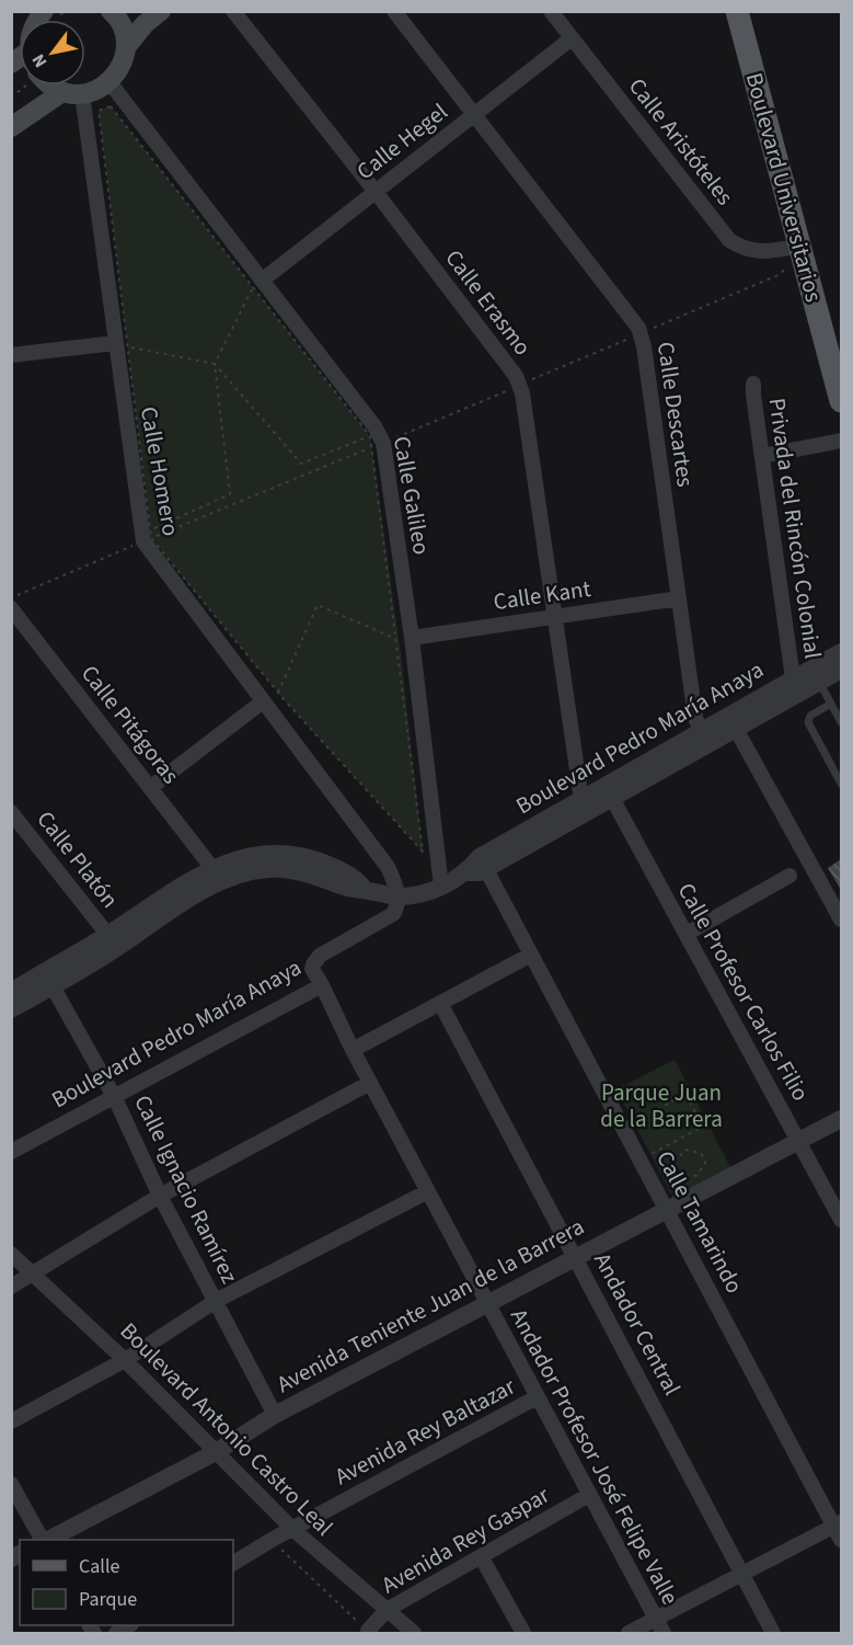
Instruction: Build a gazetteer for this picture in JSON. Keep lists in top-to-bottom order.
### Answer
{
  "streets": {
    "main road": ["Boulevard Universitarios"],
    "street": [
      "Calle Hegel",
      "Calle Aristóteles",
      "Calle Erasmo",
      "Calle Descartes",
      "Calle Homero",
      "Calle Galileo",
      "Privada del Rincón Colonial",
      "Calle Kant",
      "Calle Pitágoras",
      "Boulevard Pedro María Anaya",
      "Calle Platón",
      "Calle Profesor Carlos Filio",
      "Calle Ignacio Ramírez",
      "Calle Tamarindo",
      "Avenida Teniente Juan de la Barrera",
      "Andador Central",
      "Boulevard Antonio Castro Leal",
      "Avenida Rey Baltazar",
      "Andador Profesor José Felipe Valle",
      "Avenida Rey Gaspar"
    ]
  },
  "crossings": [
    ["Calle Hegel", "Calle Aristóteles"],
    ["Calle Hegel", "Calle Erasmo"],
    ["Calle Hegel", "Calle Descartes"],
    ["Calle Hegel", "Calle Galileo"],
    ["Calle Aristóteles", "Boulevard Universitarios"],
    ["Calle Erasmo", "Calle Kant"],
    ["Calle Erasmo", "Boulevard Pedro María Anaya"],
    ["Calle Descartes", "Calle Kant"],
    ["Calle Descartes", "Boulevard Pedro María Anaya"],
    ["Calle Homero", "Boulevard Pedro María Anaya"],
    ["Calle Galileo", "Calle Kant"],
    ["Calle Galileo", "Boulevard Pedro María Anaya"],
    ["Privada del Rincón Colonial", "Boulevard Pedro María Anaya"],
    ["Boulevard Pedro María Anaya", "Calle Profesor Carlos Filio"],
    ["Boulevard Pedro María Anaya", "Calle Ignacio Ramírez"],
    ["Boulevard Pedro María Anaya", "Calle Tamarindo"],
    ["Boulevard Pedro María Anaya", "Andador Profesor José Felipe Valle"],
    ["Calle Profesor Carlos Filio", "Avenida Teniente Juan de la Barrera"],
    ["Calle Ignacio Ramírez", "Avenida Teniente Juan de la Barrera"],
    ["Calle Tamarindo", "Avenida Teniente Juan de la Barrera"],
    ["Avenida Teniente Juan de la Barrera", "Andador Central"],
    ["Avenida Teniente Juan de la Barrera", "Boulevard Antonio Castro Leal"],
    ["Avenida Teniente Juan de la Barrera", "Andador Profesor José Felipe Valle"],
    ["Boulevard Antonio Castro Leal", "Avenida Rey Baltazar"],
    ["Boulevard Antonio Castro Leal", "Avenida Rey Gaspar"],
    ["Avenida Rey Baltazar", "Andador Profesor José Felipe Valle"],
    ["Andador Profesor José Felipe Valle", "Avenida Rey Gaspar"]
  ],
  "parks": ["Parque Juan de la Barrera"],
  "legend": ["Calle", "Parque"],
  "north": "bottom left"
}
